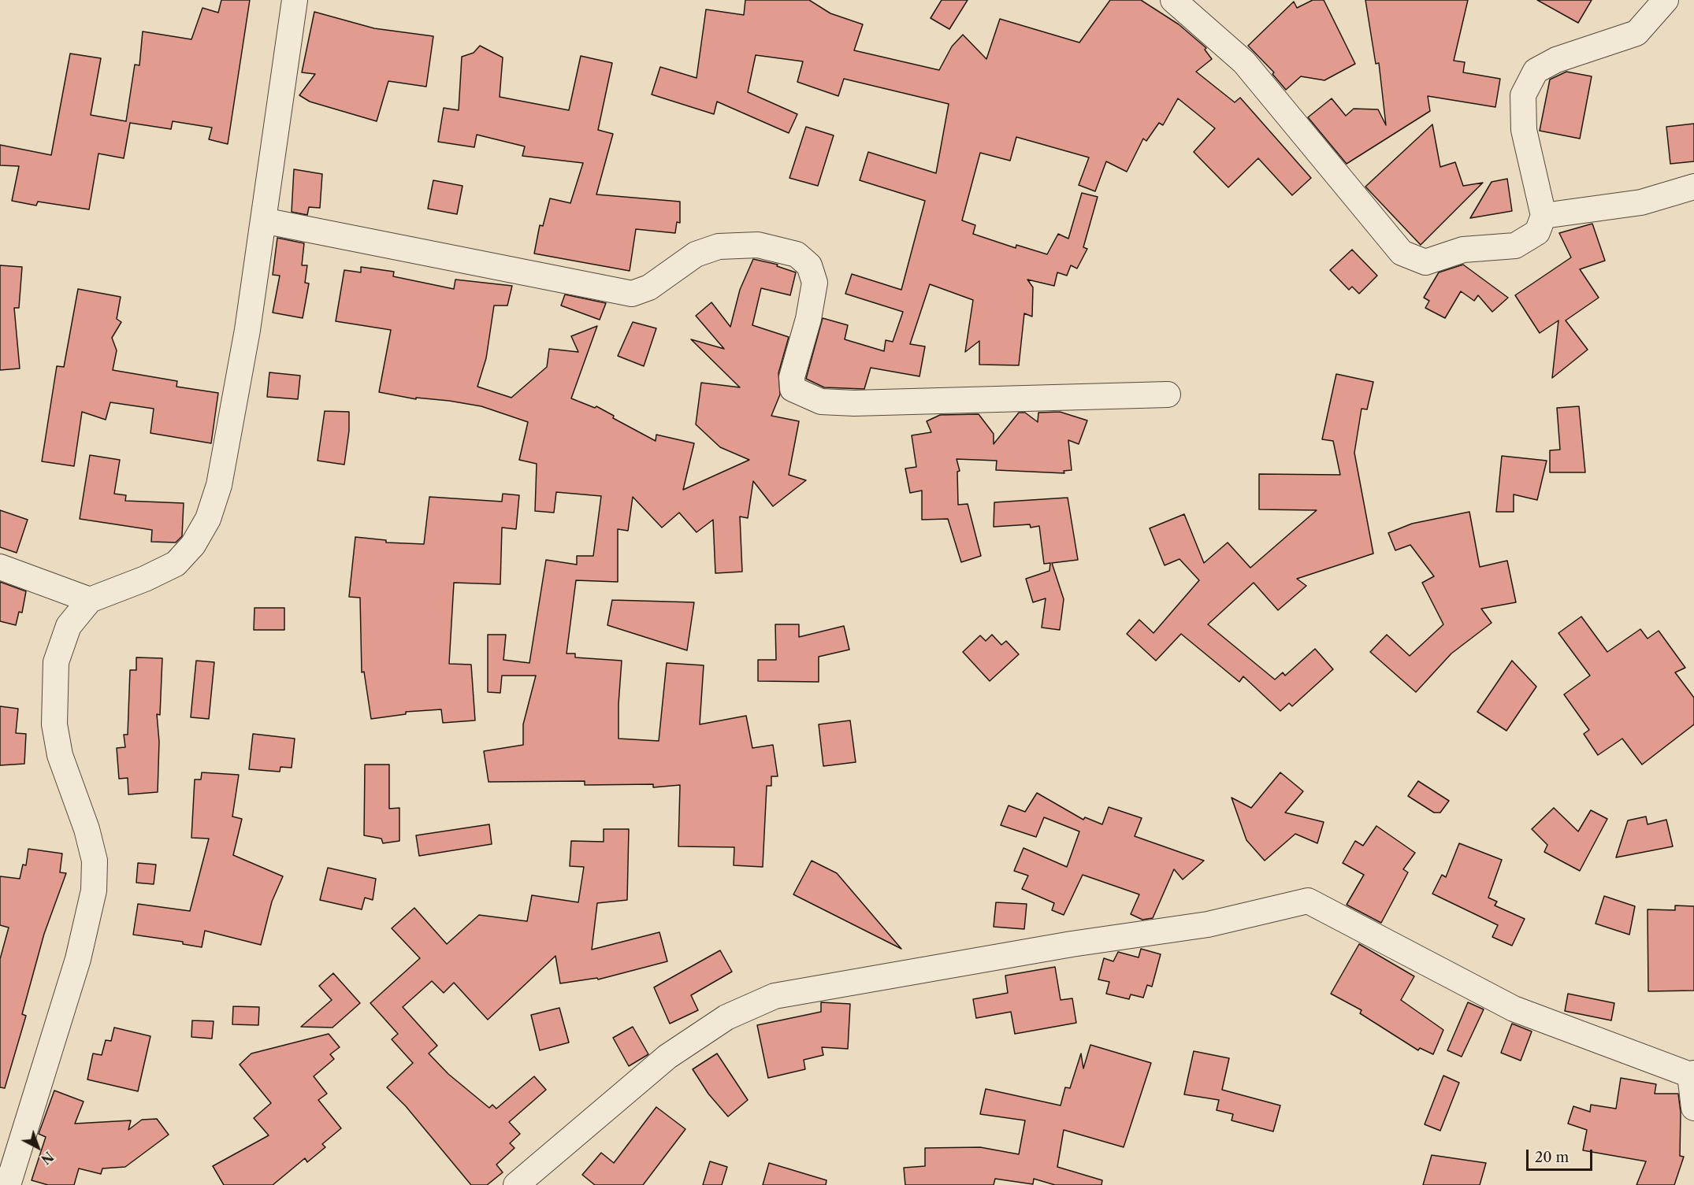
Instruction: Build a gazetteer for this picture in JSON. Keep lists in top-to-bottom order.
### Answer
{
  "scale_bar": "20 m",
  "north": "bottom right"
}
